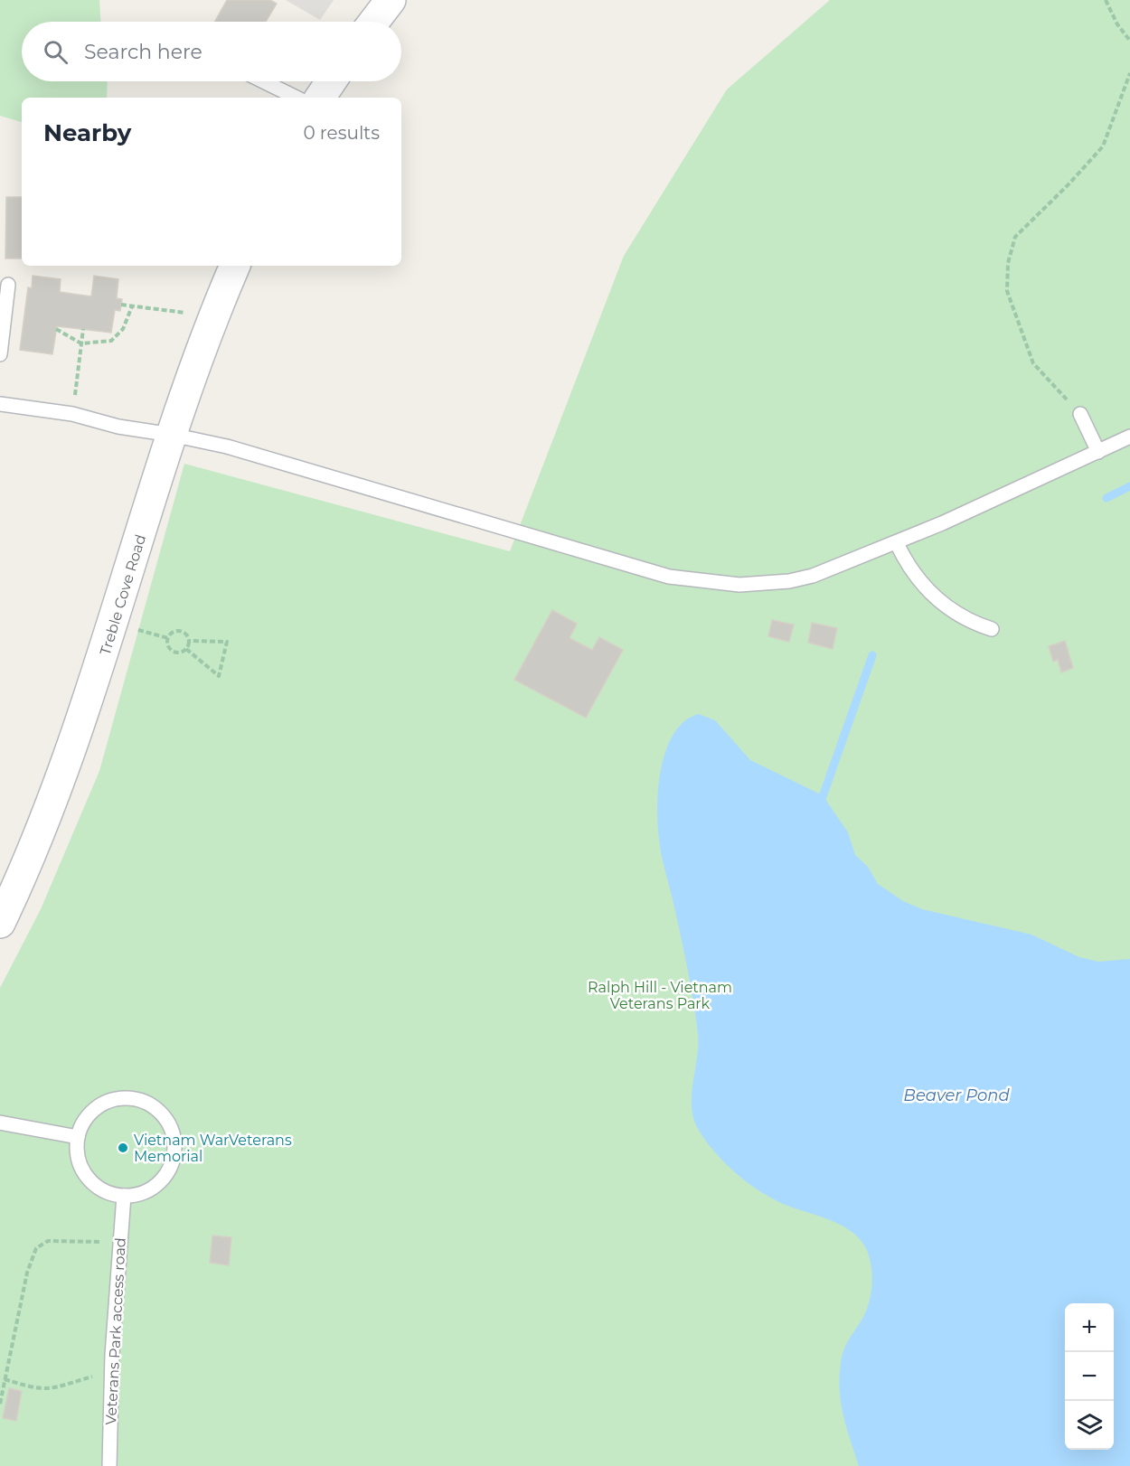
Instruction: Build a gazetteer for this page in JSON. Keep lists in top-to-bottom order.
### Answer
{
  "streets": {
    "main road": ["Treble Cove Road"],
    "lane": ["Veterans Park access road"]
  },
  "water": ["Beaver Pond"],
  "parks": ["Ralph Hill - Vietnam Veterans Park"],
  "places": ["Vietnam WarVeterans Memorial"],
  "page": {
    "search": "Search here",
    "heading": ["Nearby", "0 results"],
    "map_buttons": ["+", "−"]
  }
}
